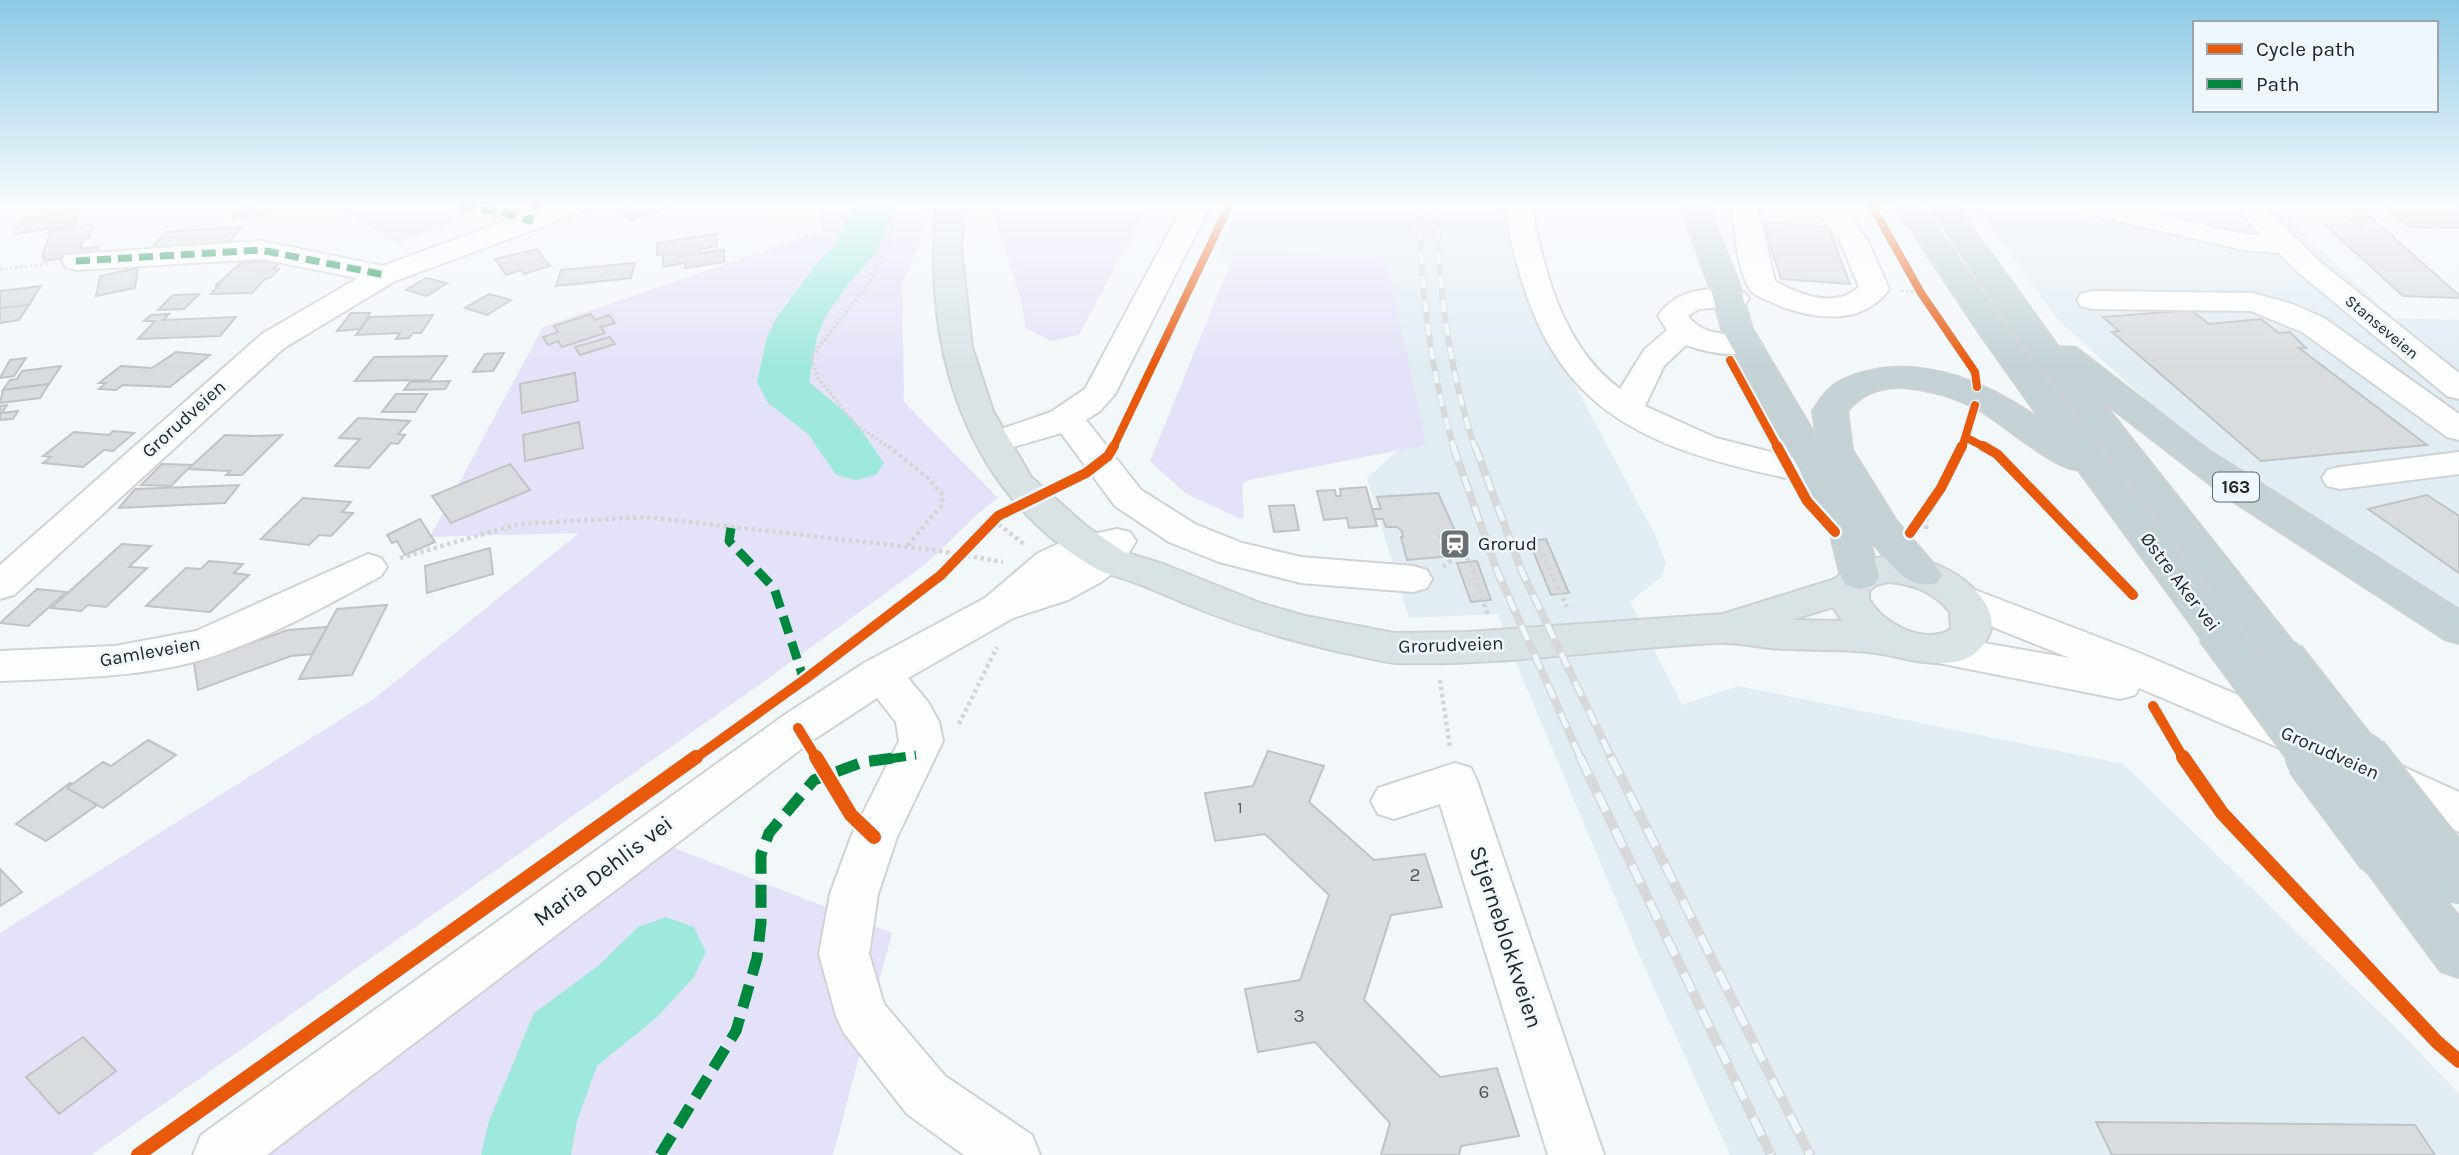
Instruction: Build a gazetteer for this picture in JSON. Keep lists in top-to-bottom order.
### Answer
{
  "streets": {
    "highway": ["163", "Østre Aker vei"],
    "main road": ["Grorudveien"],
    "street": [
      "Stanseveien",
      "Gamleveien",
      "Maria Dehlis vei",
      "Stjerneblokkveien"
    ]
  },
  "crossings": [
    ["Grorudveien", "Maria Dehlis vei"],
    ["163", "Østre Aker vei"]
  ],
  "places": {
    "station": ["Grorud"]
  },
  "house_numbers": [
    "1",
    "2",
    "3",
    "6"
  ],
  "legend": ["Cycle path", "Path"]
}
